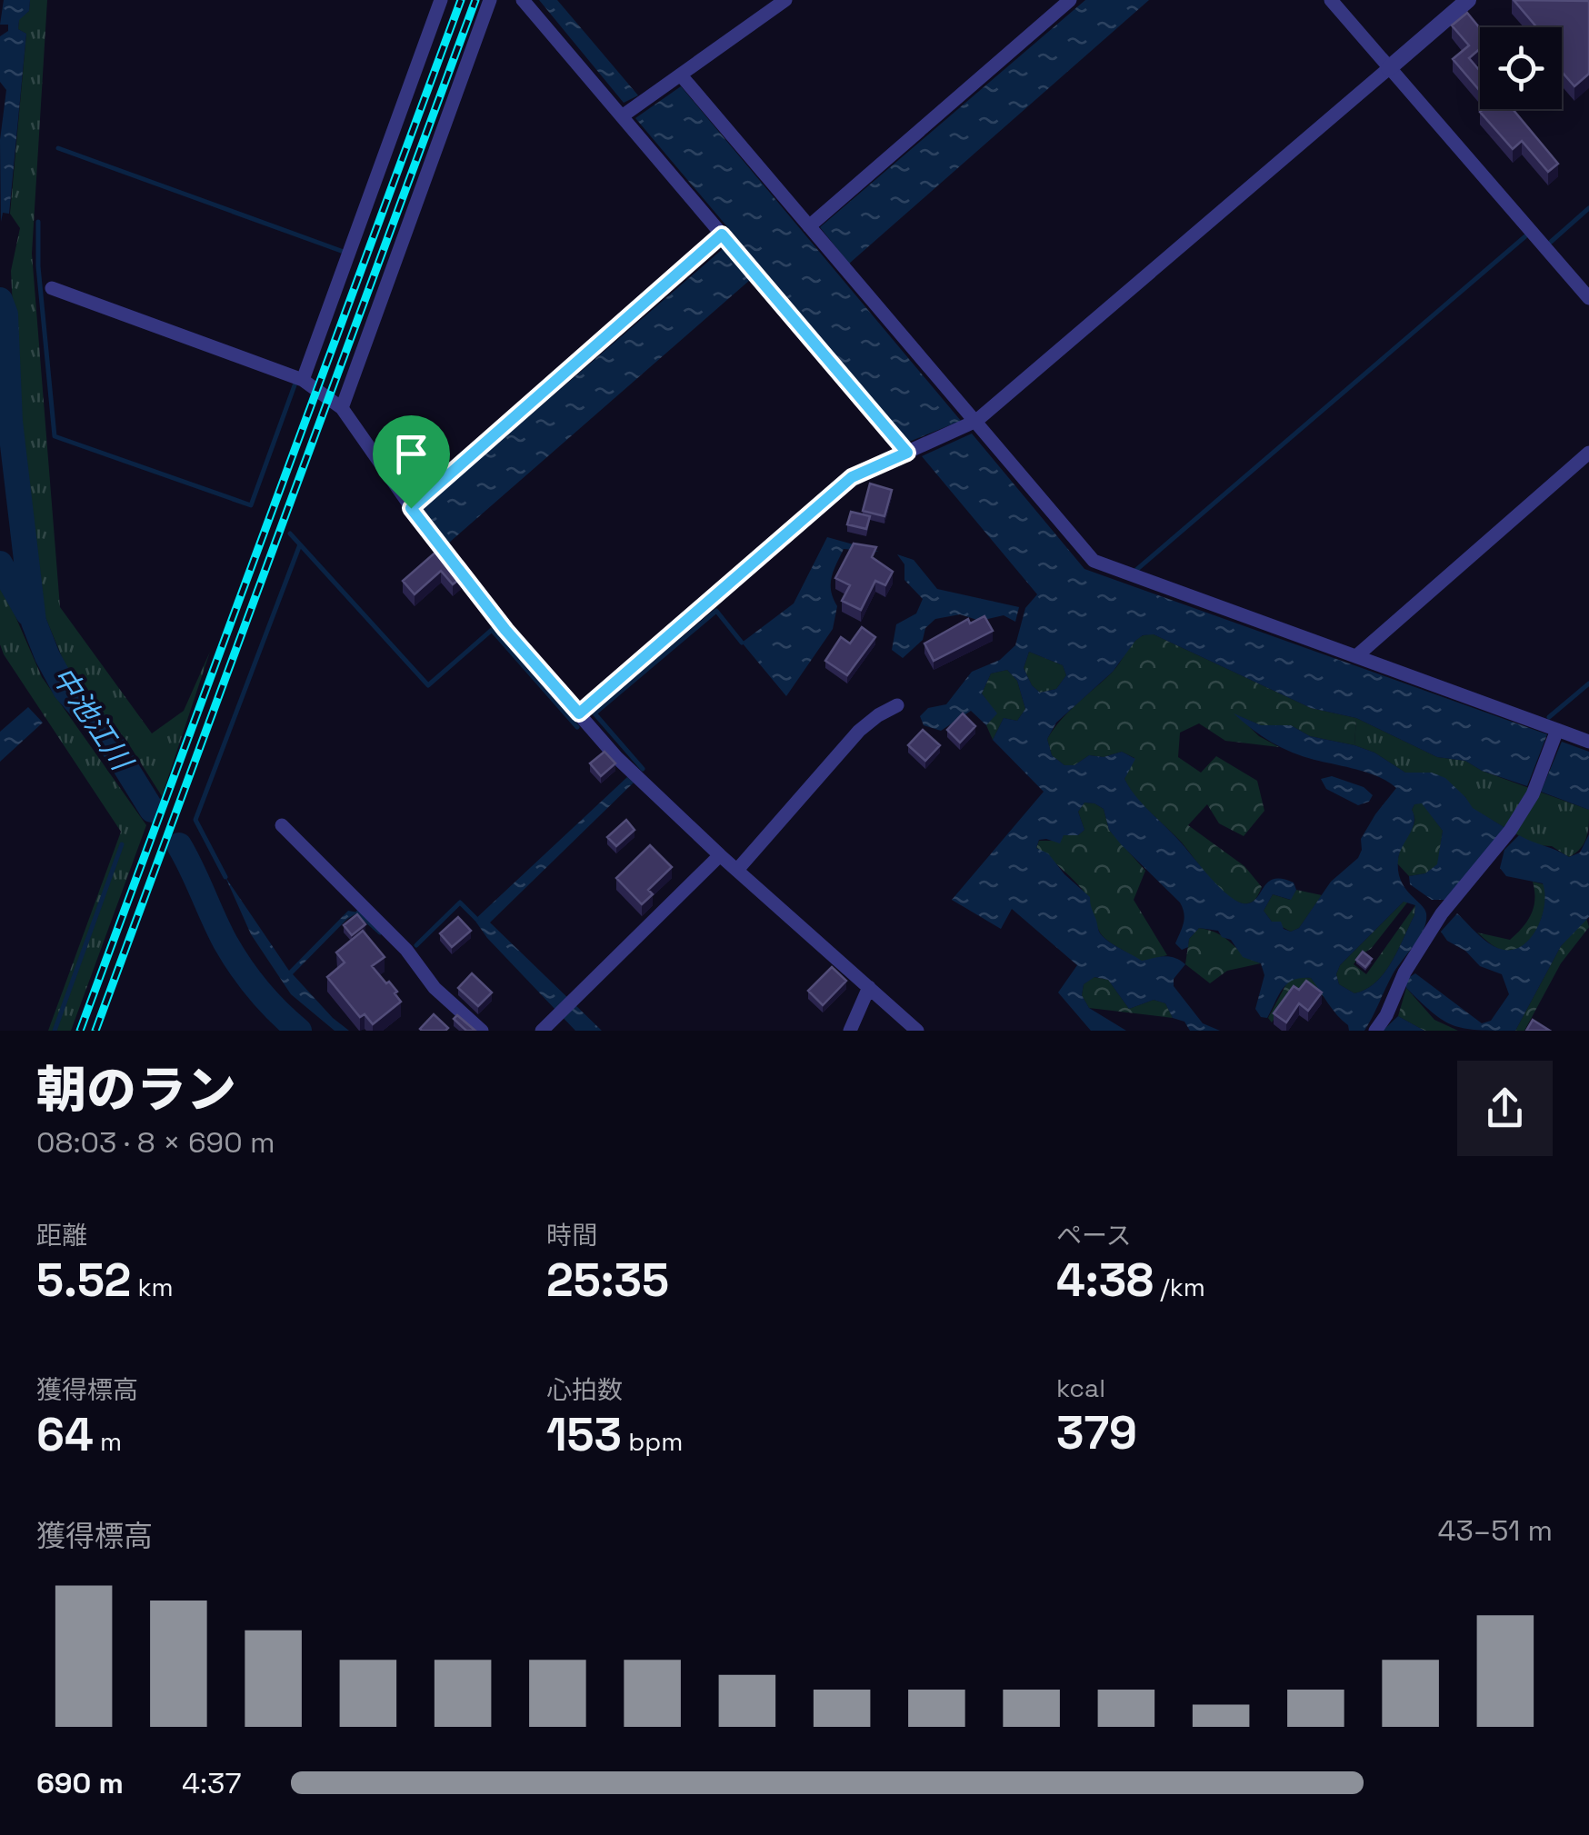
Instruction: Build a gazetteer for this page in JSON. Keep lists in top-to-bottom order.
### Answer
{
  "water": ["中池江川"],
  "page": {
    "heading": ["朝のラン", "08:03 · 8 × 690 m"],
    "stats": [
      ["距離", "5.52 km"],
      ["時間", "25:35"],
      ["ペース", "4:38 /km"],
      ["獲得標高", "64 m"],
      ["心拍数", "153 bpm"],
      ["kcal", "379"]
    ],
    "chart": ["獲得標高", "43–51 m"],
    "list": [
      {
        "name": "690 m",
        "note": "4:37"
      }
    ]
  }
}
